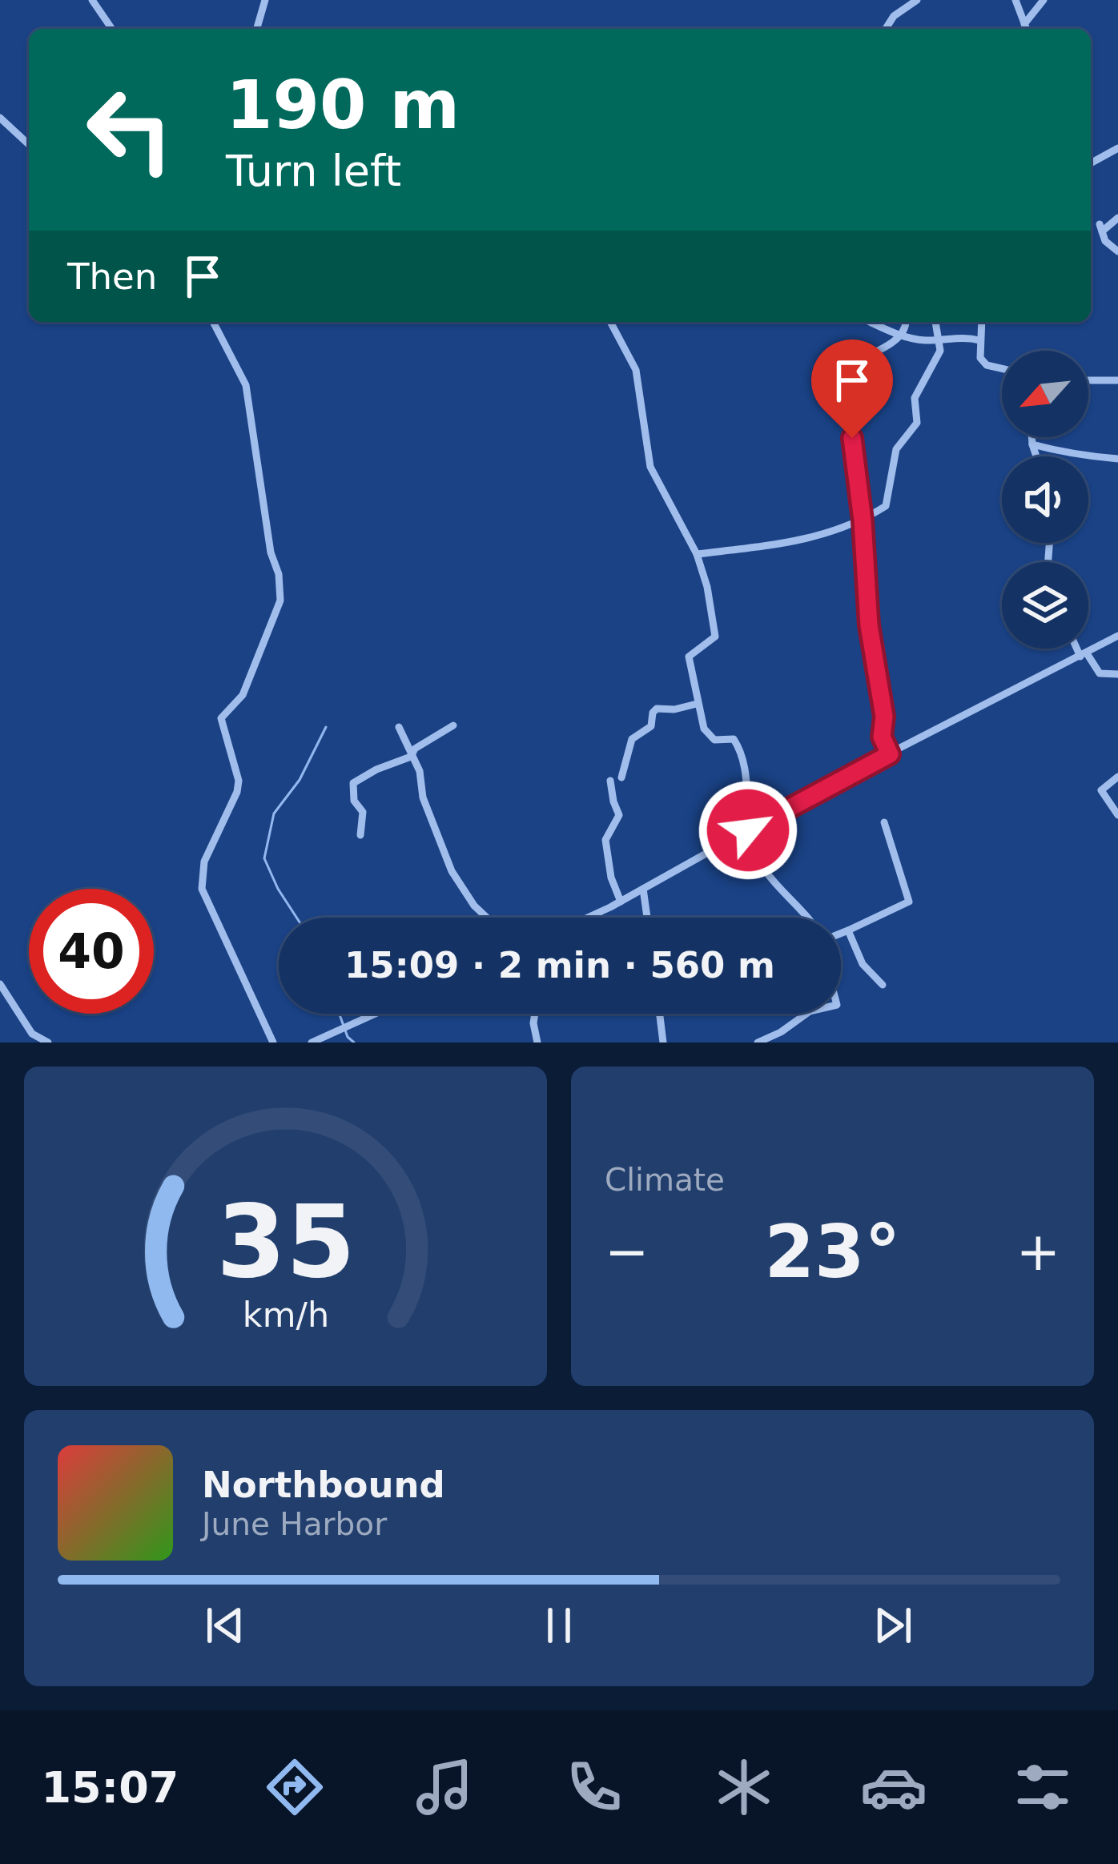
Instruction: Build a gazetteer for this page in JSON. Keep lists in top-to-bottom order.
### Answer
{
  "north": "bottom left",
  "page": {
    "turn": ["190 m", "Turn left"],
    "then": "Then",
    "limit": "40",
    "trip": "15:09 · 2 min · 560 m",
    "tile": "Climate",
    "heat": ["−", "23°", "+"],
    "song": ["Northbound", "June Harbor"],
    "tabs": "15:07",
    "gauge": ["35", "km/h"]
  }
}
